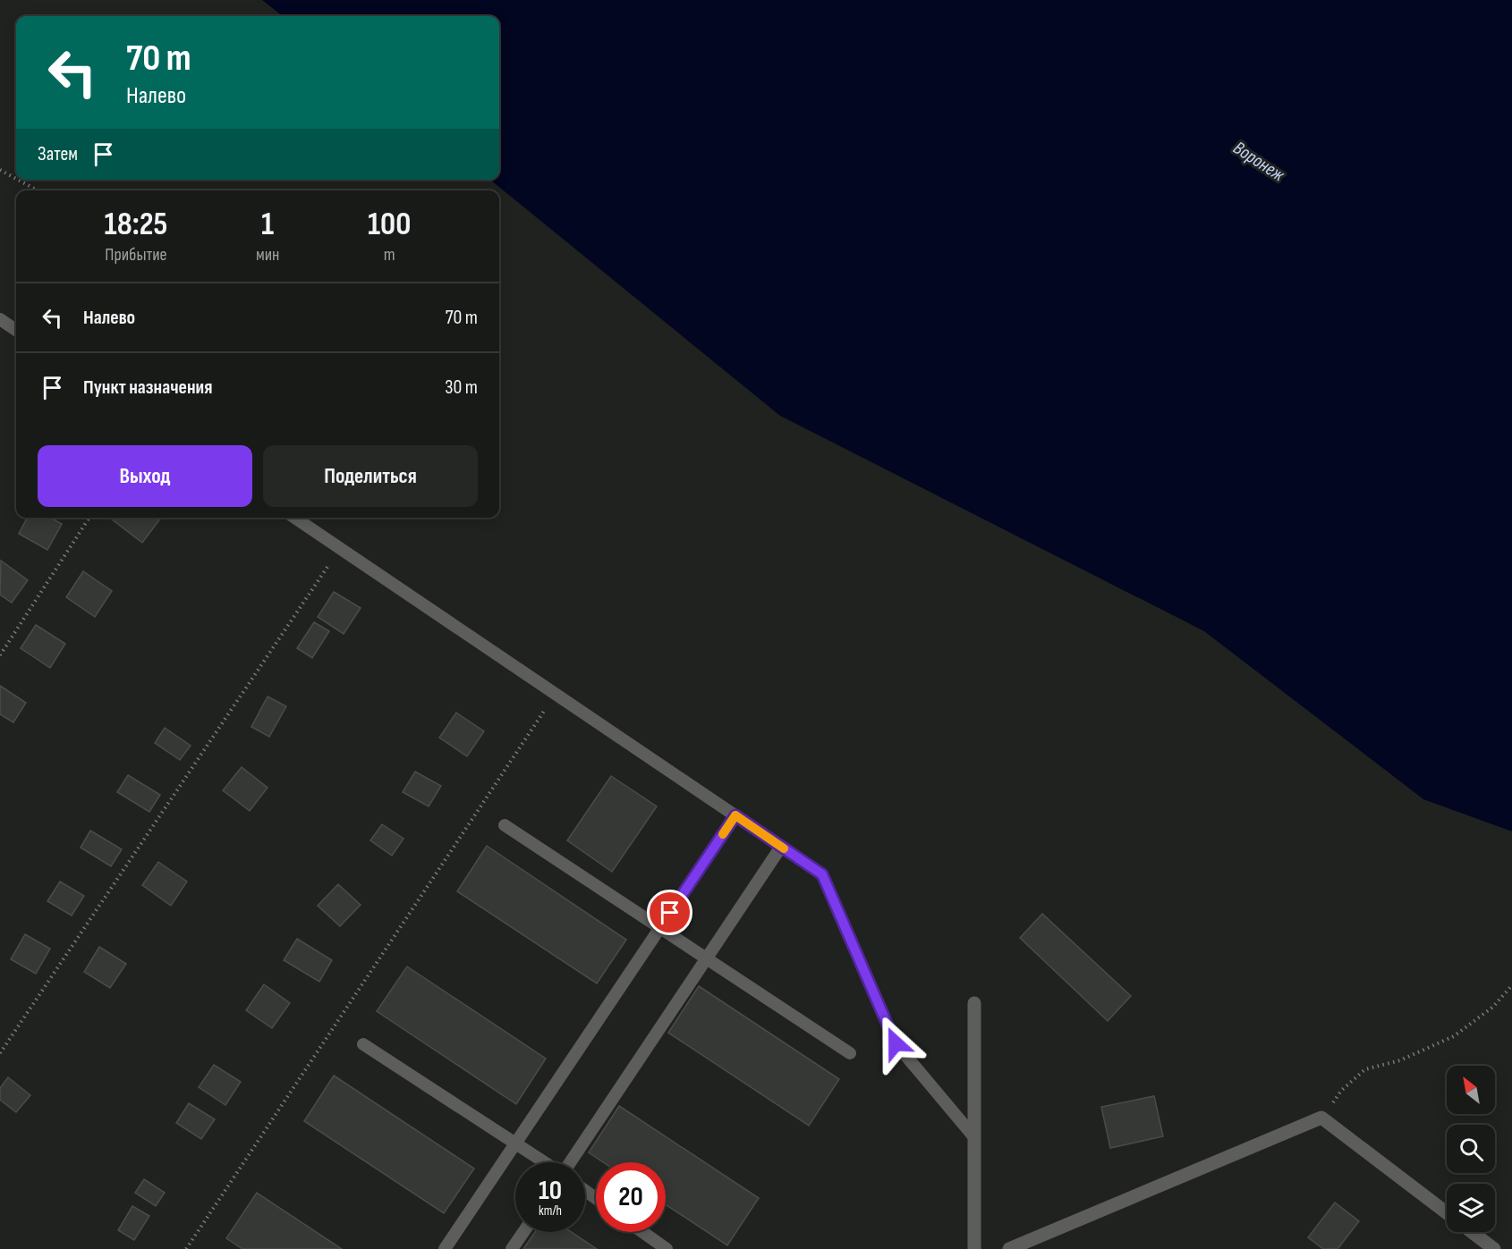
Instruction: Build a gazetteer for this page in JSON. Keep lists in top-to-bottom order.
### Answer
{
  "water": ["Воронеж"],
  "north": "top left",
  "page": {
    "turn": ["70 m", "Налево"],
    "then": "Затем",
    "eta": [
      "18:25",
      "Прибытие",
      "1",
      "мин",
      "100",
      "m"
    ],
    "list": [
      {
        "name": "Налево",
        "value": "70 m"
      },
      {
        "name": "Пункт назначения",
        "value": "30 m"
      }
    ],
    "buttons": ["Выход", "Поделиться"],
    "speed": "10 km/h",
    "limit": "20"
  }
}
